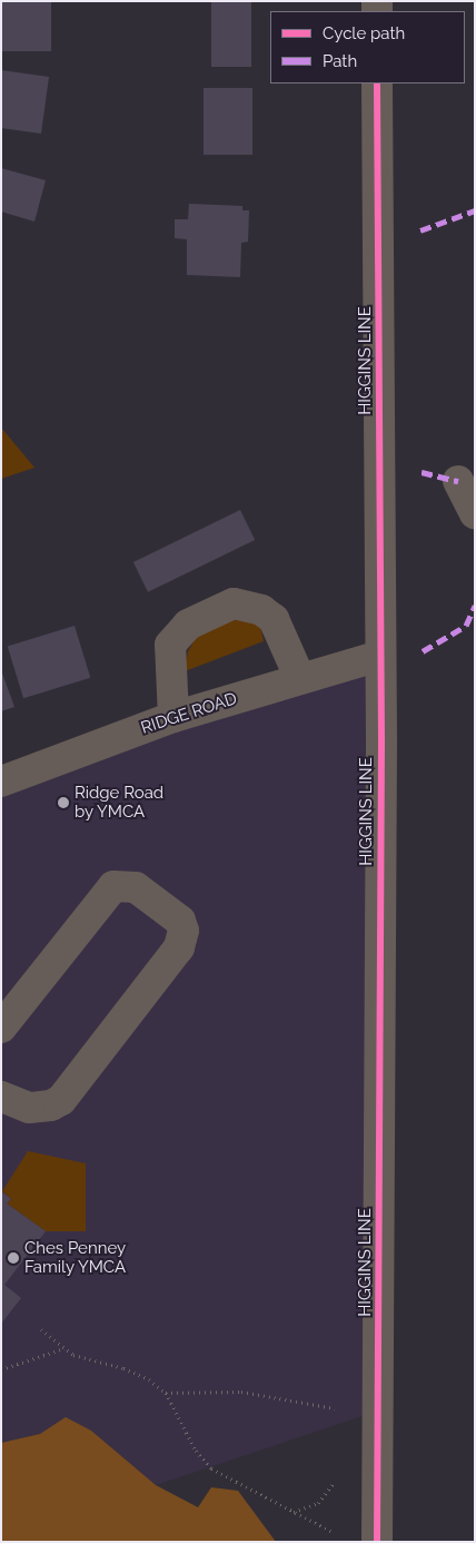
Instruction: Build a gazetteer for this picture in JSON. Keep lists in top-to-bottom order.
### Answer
{
  "streets": {
    "street": ["HIGGINS LINE", "RIDGE ROAD"]
  },
  "crossings": [
    ["HIGGINS LINE", "RIDGE ROAD"]
  ],
  "places": ["Ridge Road by YMCA", "Ches Penney Family YMCA"],
  "legend": ["Cycle path", "Path"]
}
